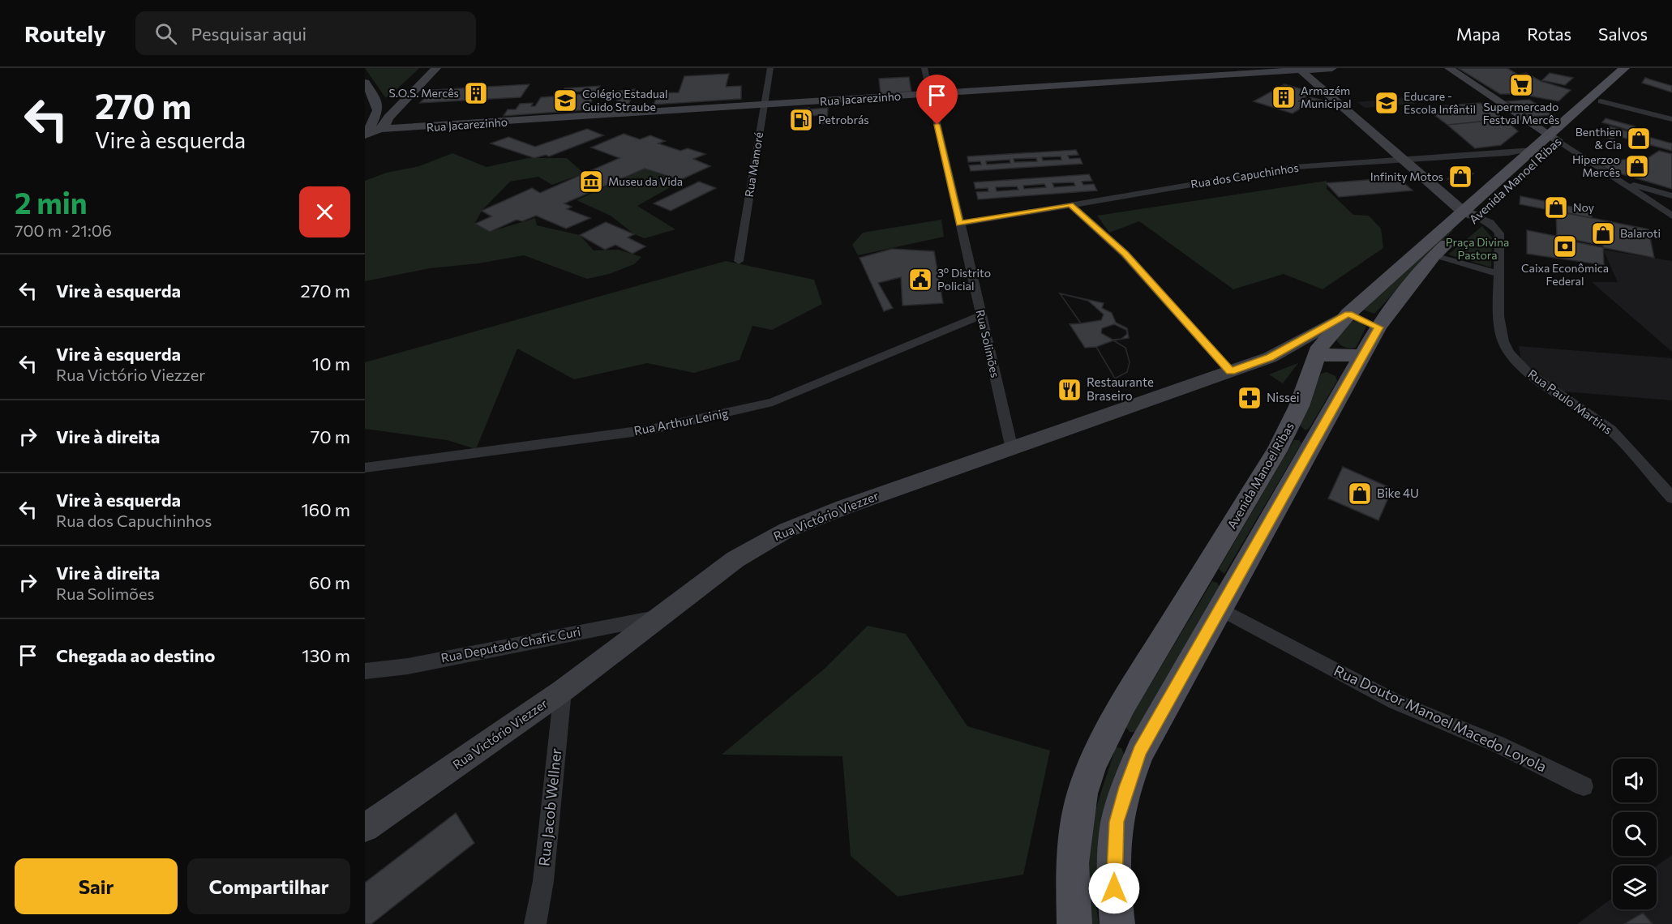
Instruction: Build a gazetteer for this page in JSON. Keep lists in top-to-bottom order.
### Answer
{
  "streets": {
    "main road": ["Rua Jacarezinho", "Avenida Manoel Ribas", "Rua Victório Viezzer"],
    "street": [
      "Rua Mamoré",
      "Rua dos Capuchinhos",
      "Rua Solimões",
      "Rua Paulo Martins",
      "Rua Arthur Leinig",
      "Rua Deputado Chafic Curi",
      "Rua Doutor Manoel Macedo Loyola",
      "Rua Jacob Wellner"
    ]
  },
  "crossings": [
    ["Rua Jacarezinho", "Rua Mamoré"],
    ["Rua Jacarezinho", "Rua Solimões"],
    ["Rua dos Capuchinhos", "Avenida Manoel Ribas"],
    ["Rua dos Capuchinhos", "Rua Solimões"],
    ["Avenida Manoel Ribas", "Rua Paulo Martins"],
    ["Avenida Manoel Ribas", "Rua Victório Viezzer"],
    ["Avenida Manoel Ribas", "Rua Doutor Manoel Macedo Loyola"],
    ["Rua Solimões", "Rua Arthur Leinig"],
    ["Rua Solimões", "Rua Victório Viezzer"],
    ["Rua Victório Viezzer", "Rua Deputado Chafic Curi"],
    ["Rua Victório Viezzer", "Rua Jacob Wellner"]
  ],
  "parks": ["Praça Divina Pastora"],
  "places": {
    "supermarket": ["Supermercado Festval Mercês"],
    "building": ["S.O.S. Mercês", "Armazém Municipal"],
    "school or university": ["Colégio Estadual Guido Straube", "Educare - Escola Infântil"],
    "fuel station": ["Petrobrás"],
    "shop": [
      "Benthien & Cia",
      "Hiperzoo Mercês",
      "Infinity Motos",
      "Noy",
      "Balaroti",
      "Bike 4U"
    ],
    "museum": ["Museu da Vida"],
    "bank": ["Caixa Econômica Federal"],
    "public building": ["3º Distrito Policial"],
    "restaurant": ["Restaurante Braseiro"],
    "pharmacy": ["Nissei"]
  },
  "page": {
    "header": "Routely",
    "search": "Pesquisar aqui",
    "nav": ["Mapa", "Rotas", "Salvos"],
    "turn": ["270 m", "Vire à esquerda"],
    "heading": ["2 min", "700 m · 21:06"],
    "list": [
      {
        "name": "Vire à esquerda",
        "value": "270 m"
      },
      {
        "name": "Vire à esquerda",
        "note": "Rua Victório Viezzer",
        "value": "10 m"
      },
      {
        "name": "Vire à direita",
        "value": "70 m"
      },
      {
        "name": "Vire à esquerda",
        "note": "Rua dos Capuchinhos",
        "value": "160 m"
      },
      {
        "name": "Vire à direita",
        "note": "Rua Solimões",
        "value": "60 m"
      },
      {
        "name": "Chegada ao destino",
        "value": "130 m"
      }
    ],
    "buttons": ["Sair", "Compartilhar"]
  }
}
